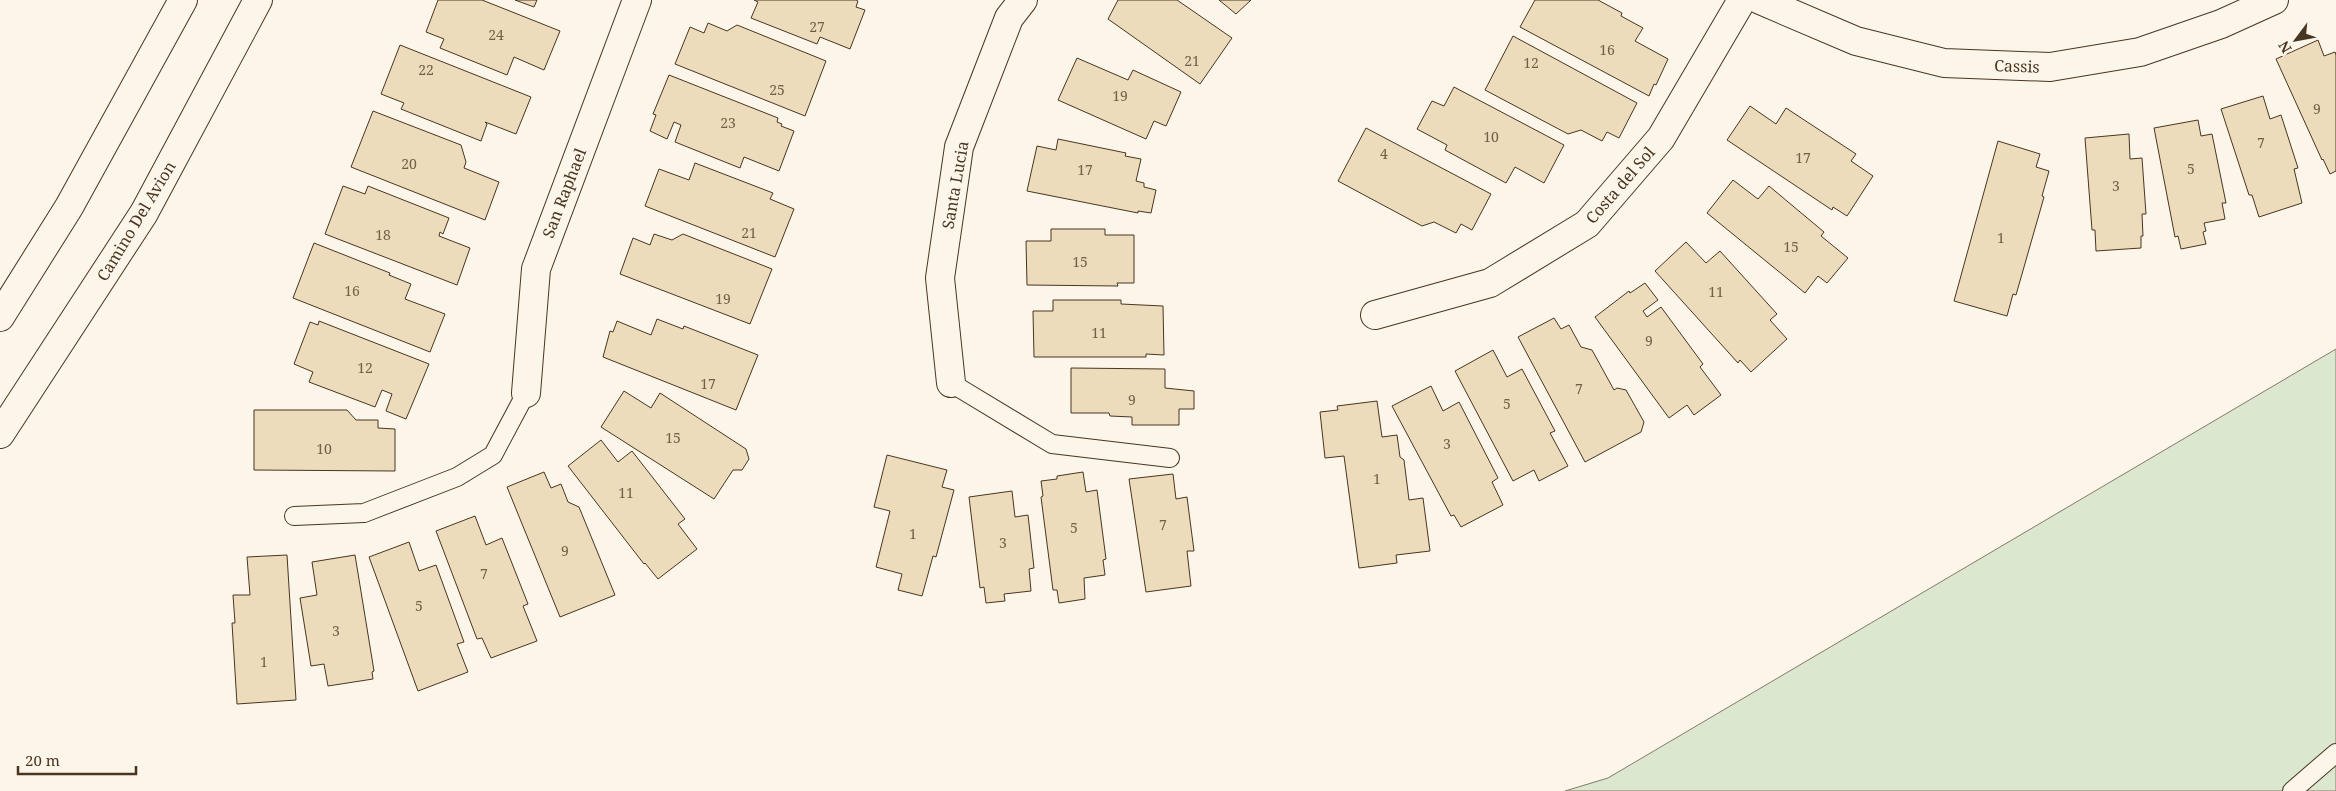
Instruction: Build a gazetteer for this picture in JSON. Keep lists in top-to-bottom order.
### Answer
{
  "streets": {
    "street": [
      "Cassis",
      "Santa Lucia",
      "Costa del Sol",
      "San Raphael",
      "Camino Del Avion"
    ]
  },
  "house_numbers": [
    "27",
    "24",
    "16",
    "21",
    "12",
    "22",
    "25",
    "19",
    "9",
    "23",
    "10",
    "7",
    "4",
    "17",
    "20",
    "5",
    "17",
    "3",
    "21",
    "18",
    "1",
    "15",
    "15",
    "16",
    "11",
    "19",
    "11",
    "9",
    "12",
    "17",
    "7",
    "9",
    "5",
    "15",
    "3",
    "10",
    "1",
    "11",
    "7",
    "5",
    "1",
    "3",
    "9",
    "7",
    "5",
    "3",
    "1"
  ],
  "scale_bar": "20 m",
  "north": "bottom left"
}
